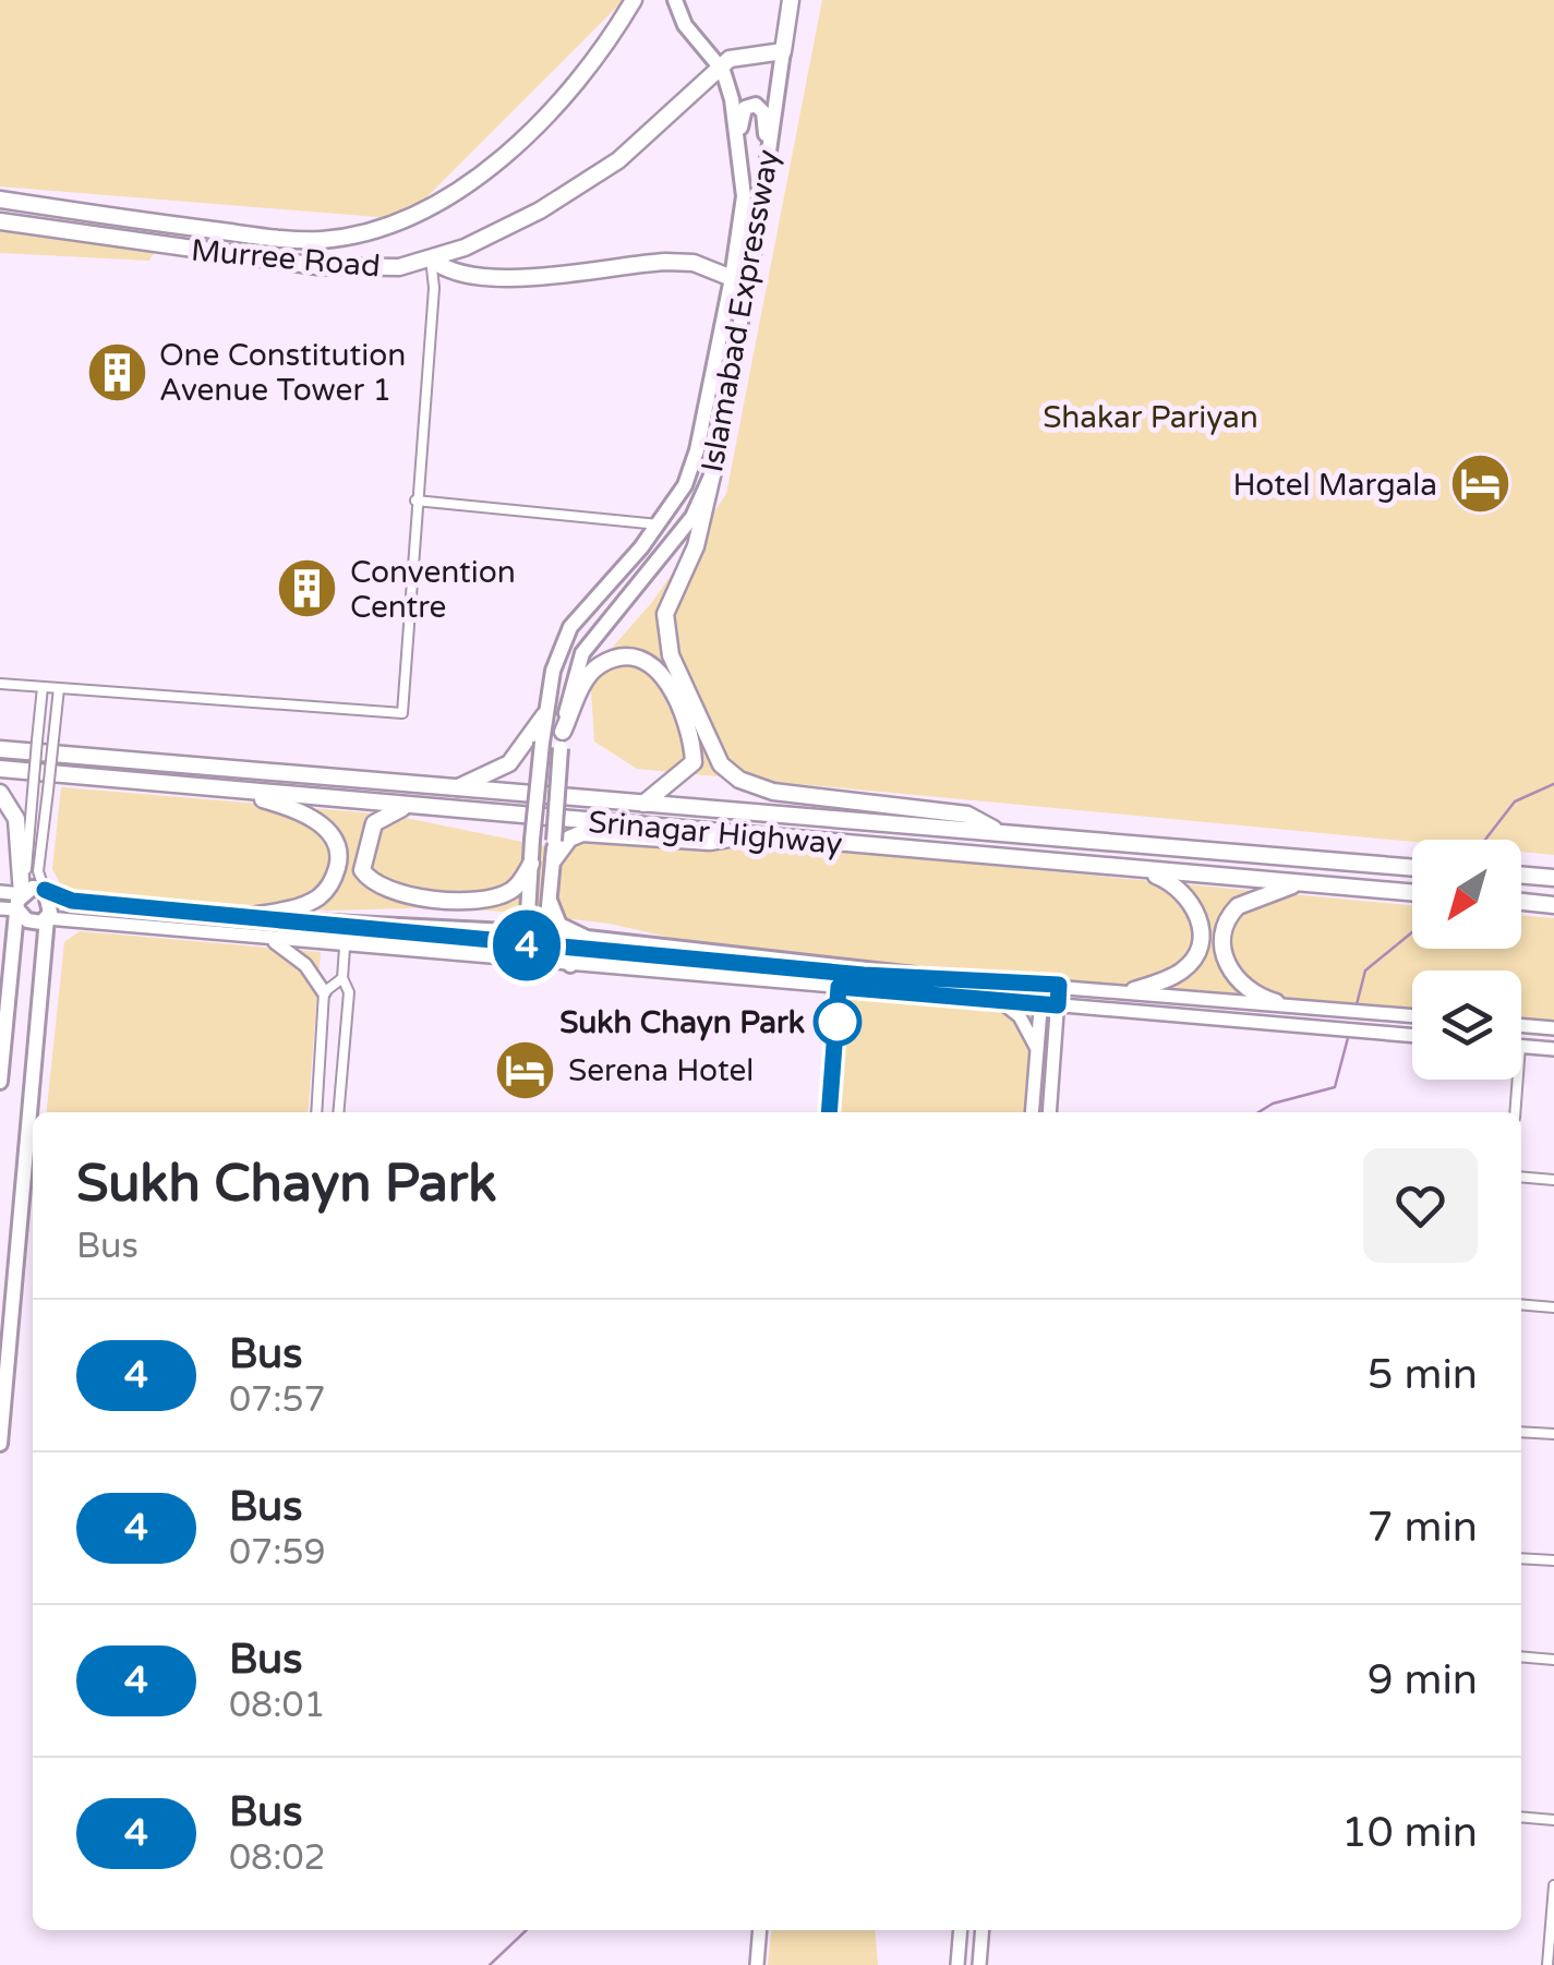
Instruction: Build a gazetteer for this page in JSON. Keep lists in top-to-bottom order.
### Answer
{
  "streets": {
    "highway": ["Murree Road", "Srinagar Highway"],
    "main road": ["Islamabad Expressway"]
  },
  "crossings": [
    ["Murree Road", "Islamabad Expressway"]
  ],
  "parks": ["Shakar Pariyan"],
  "places": {
    "building": ["One Constitution Avenue Tower 1", "Convention Centre"],
    "hotel": ["Hotel Margala", "Serena Hotel"],
    "other": ["Sukh Chayn Park"]
  },
  "lines": ["bus line 4"],
  "north": "bottom left",
  "page": {
    "on_map": "4",
    "heading": ["Sukh Chayn Park", "Bus"],
    "list": [
      {
        "mark": "4",
        "name": "Bus",
        "note": "07:57",
        "value": "5 min"
      },
      {
        "mark": "4",
        "name": "Bus",
        "note": "07:59",
        "value": "7 min"
      },
      {
        "mark": "4",
        "name": "Bus",
        "note": "08:01",
        "value": "9 min"
      },
      {
        "mark": "4",
        "name": "Bus",
        "note": "08:02",
        "value": "10 min"
      }
    ]
  }
}
